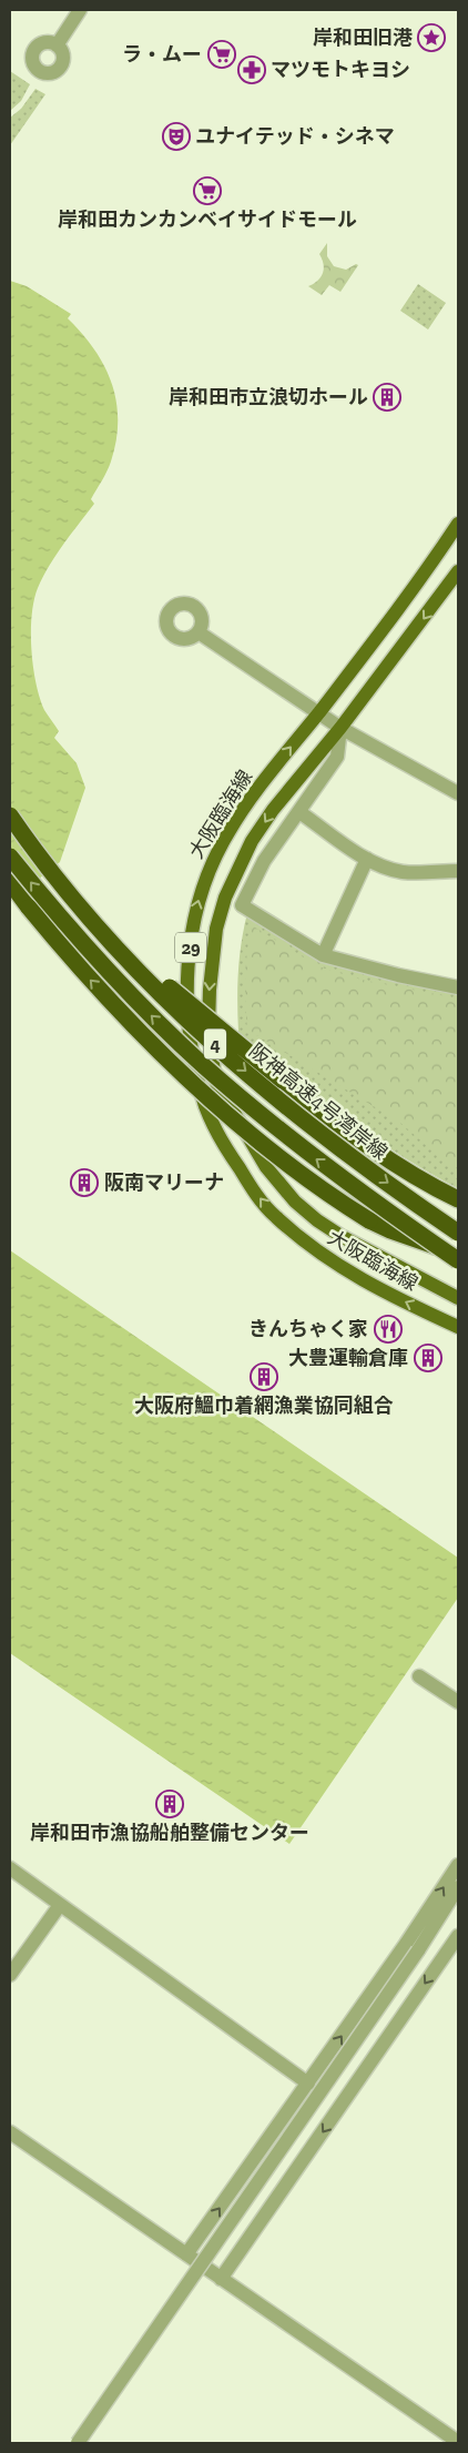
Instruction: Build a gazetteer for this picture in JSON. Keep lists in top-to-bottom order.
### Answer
{
  "streets": {
    "highway": ["4", "阪神高速4号湾岸線"],
    "main road": ["大阪臨海線", "29"]
  },
  "crossings": [
    ["4", "阪神高速4号湾岸線"]
  ],
  "places": {
    "place": ["岸和田旧港"],
    "supermarket": ["ラ・ムー", "岸和田カンカンベイサイドモール"],
    "pharmacy": ["マツモトキヨシ"],
    "theatre": ["ユナイテッド・シネマ"],
    "building": [
      "岸和田市立浪切ホール",
      "阪南マリーナ",
      "大豊運輸倉庫",
      "大阪府鰮巾着網漁業協同組合",
      "岸和田市漁協船舶整備センター"
    ],
    "restaurant": ["きんちゃく家"]
  }
}
